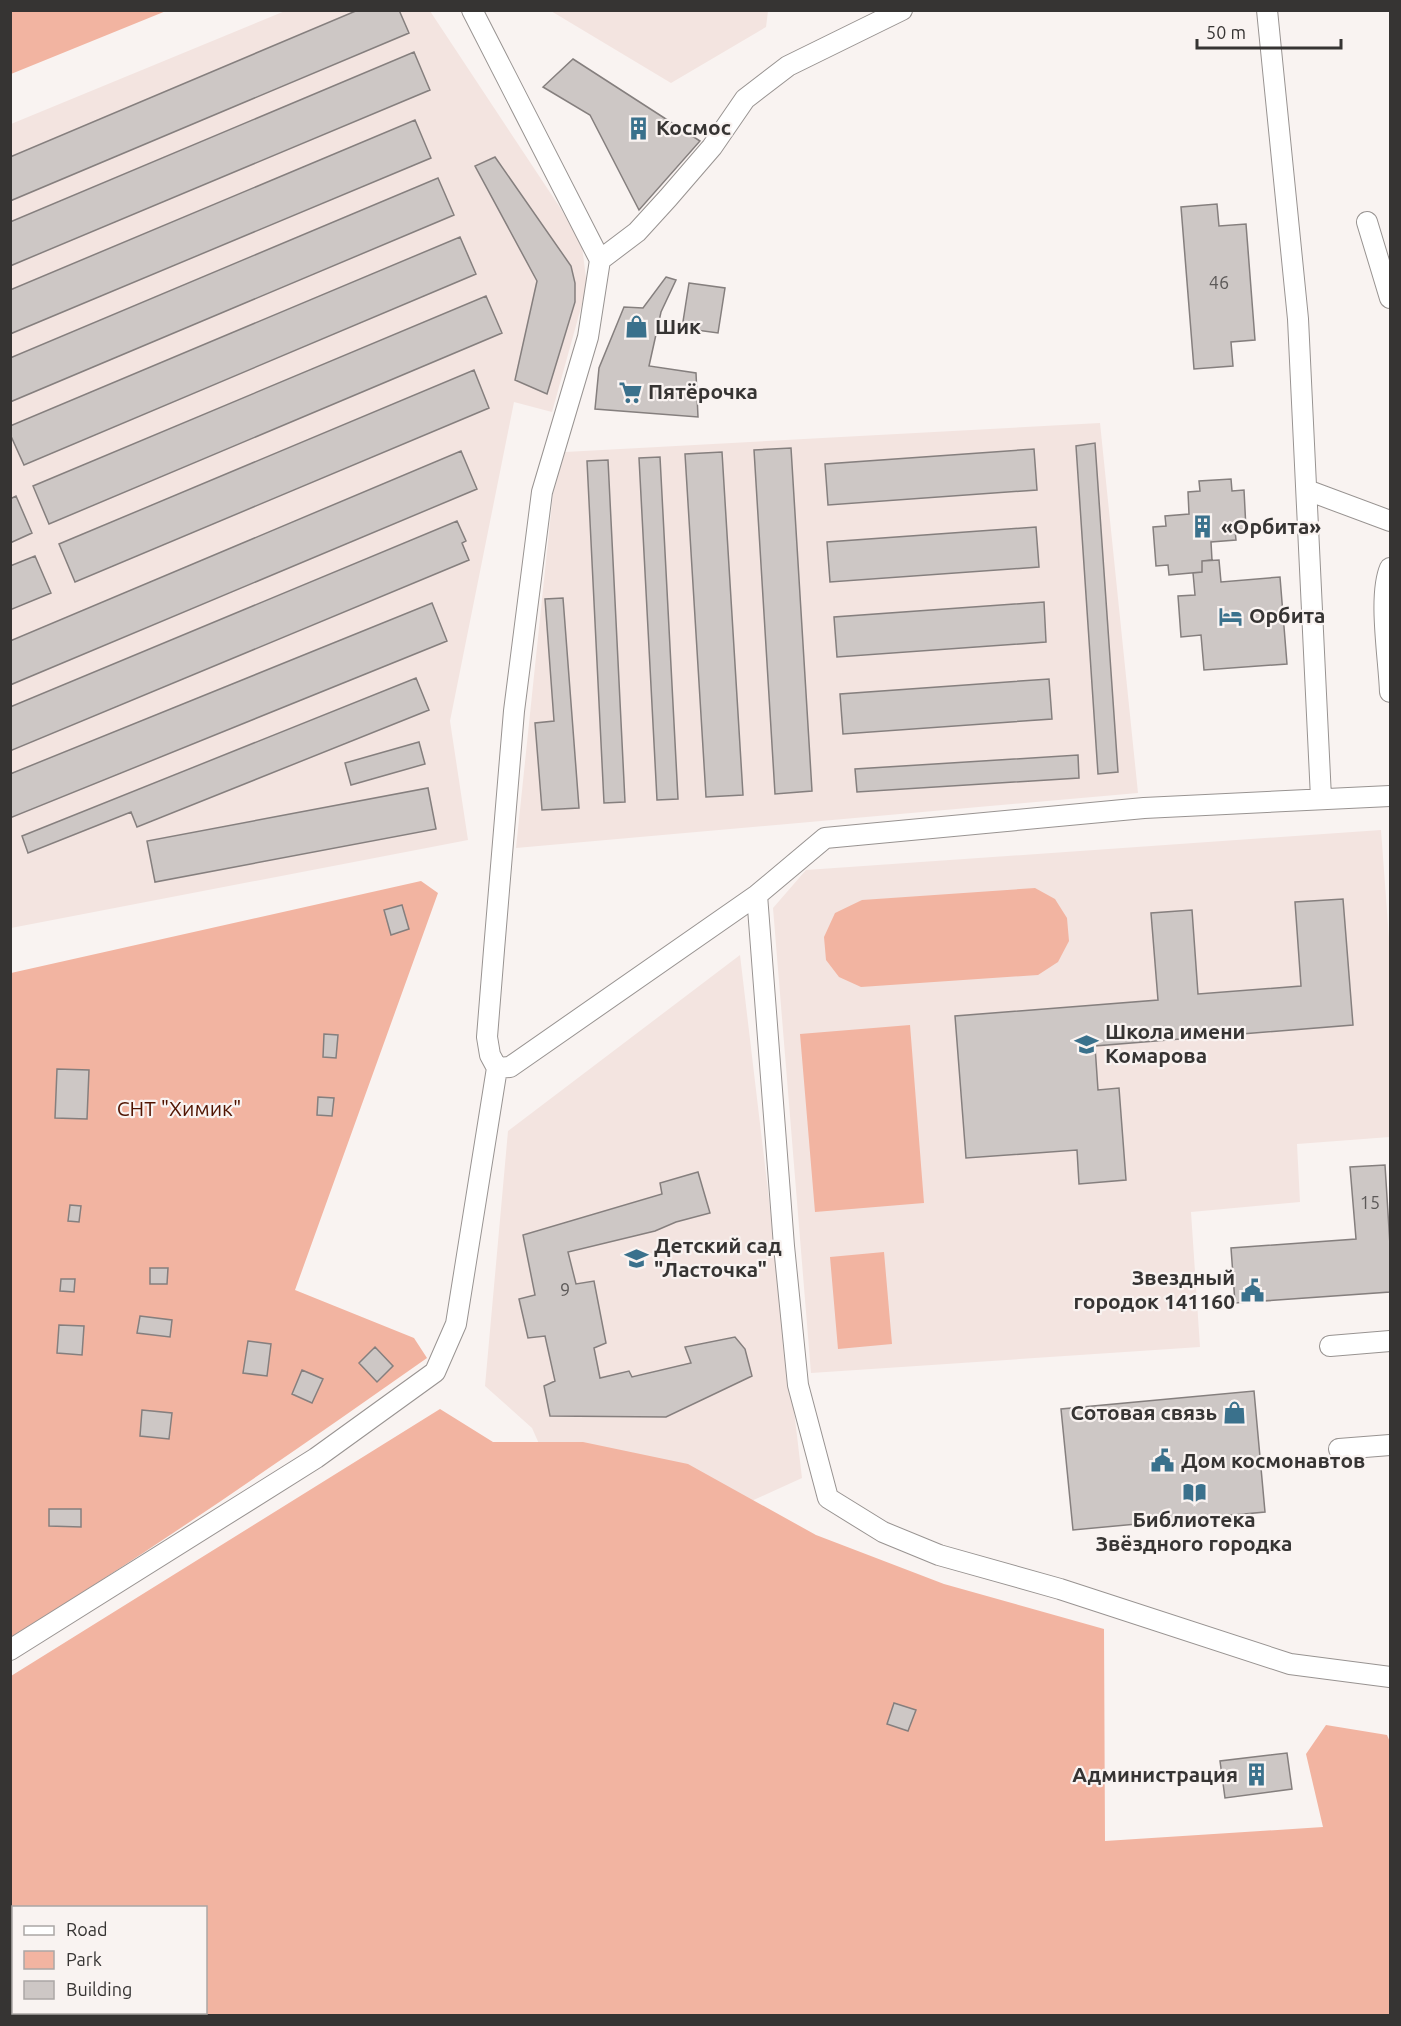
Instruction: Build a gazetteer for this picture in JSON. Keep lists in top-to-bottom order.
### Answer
{
  "parks": ["СНТ \"Химик\""],
  "places": {
    "building": ["Космос", "«Орбита»", "Администрация"],
    "shop": ["Шик", "Сотовая связь"],
    "supermarket": ["Пятёрочка"],
    "hotel": ["Орбита"],
    "school or university": ["Школа имени Комарова", "Детский сад \"Ласточка\""],
    "public building": ["Звездный городок 141160", "Дом космонавтов"],
    "library": ["Библиотека Звёздного городка"]
  },
  "house_numbers": ["46", "15", "9"],
  "legend": ["Road", "Park", "Building"],
  "scale_bar": "50 m"
}
